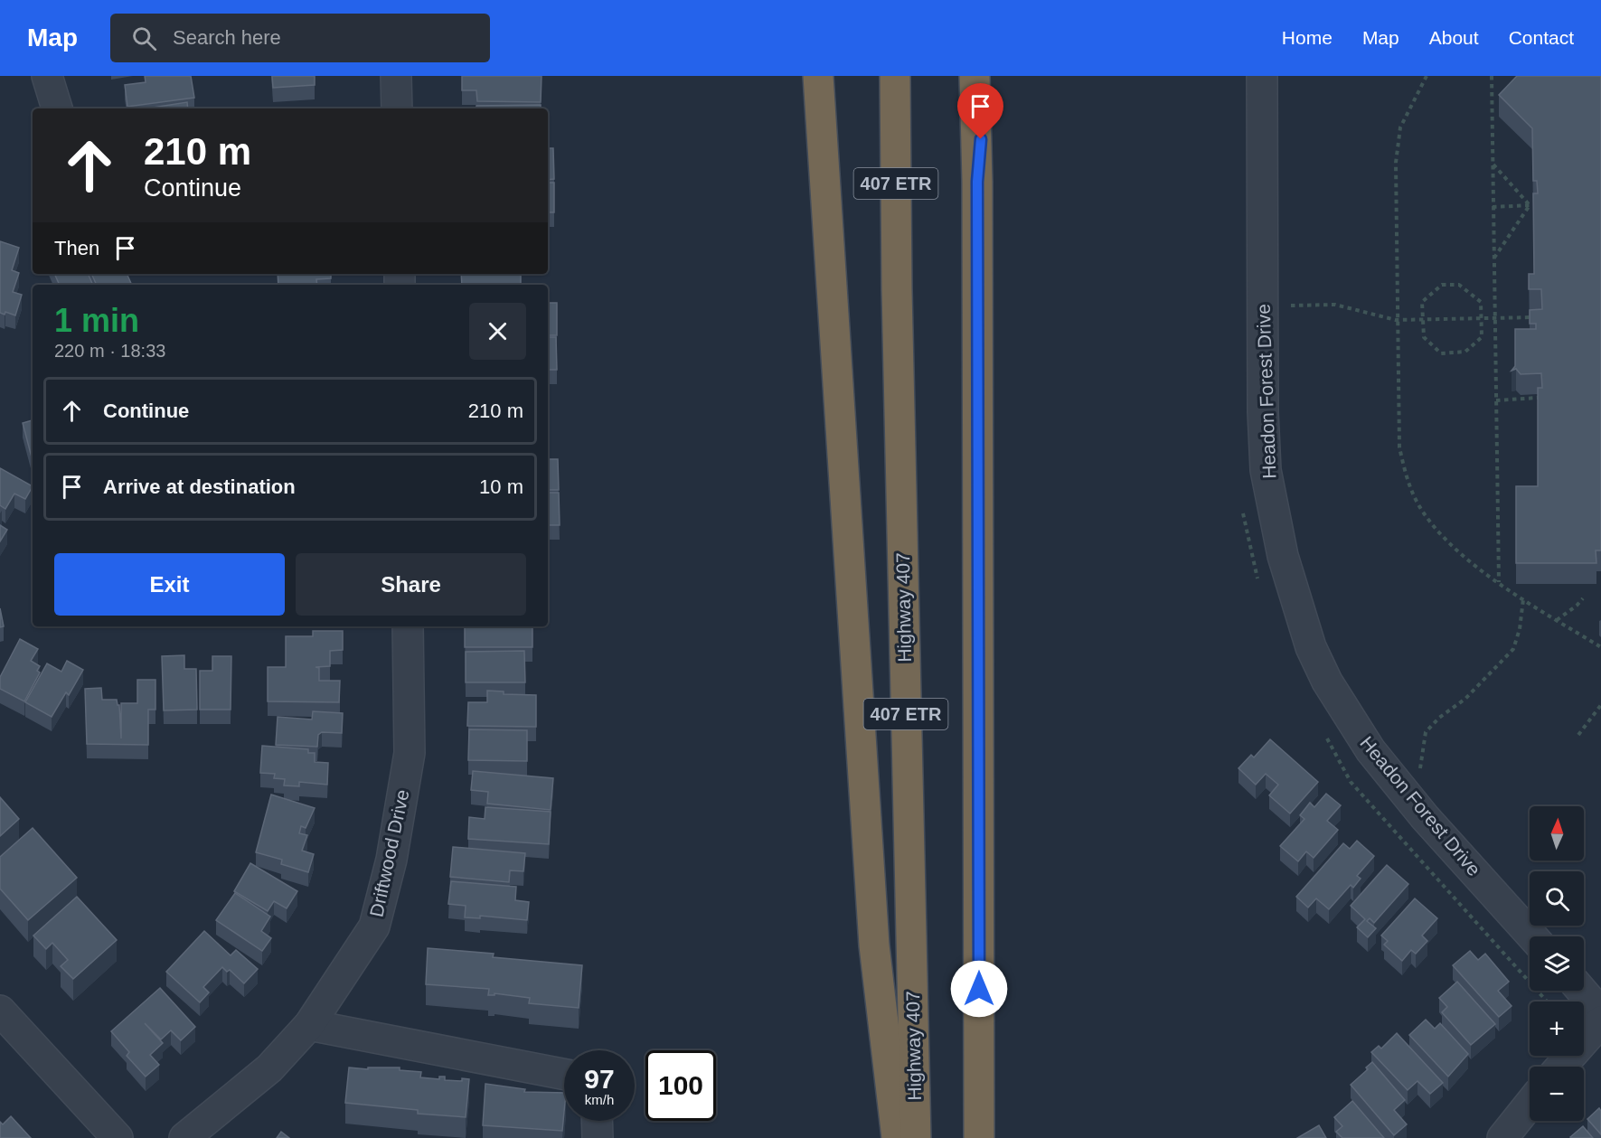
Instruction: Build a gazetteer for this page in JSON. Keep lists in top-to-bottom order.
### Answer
{
  "streets": {
    "highway": ["407 ETR", "Highway 407"],
    "street": ["Headon Forest Drive", "Driftwood Drive"]
  },
  "north": "top",
  "page": {
    "header": "Map",
    "search": "Search here",
    "nav": [
      "Home",
      "Map",
      "About",
      "Contact"
    ],
    "turn": ["210 m", "Continue"],
    "then": "Then",
    "heading": ["1 min", "220 m · 18:33"],
    "list": [
      {
        "name": "Continue",
        "value": "210 m"
      },
      {
        "name": "Arrive at destination",
        "value": "10 m"
      }
    ],
    "buttons": ["Exit", "Share"],
    "map_buttons": ["+", "−"],
    "speed": "97 km/h",
    "limit": "100"
  }
}
